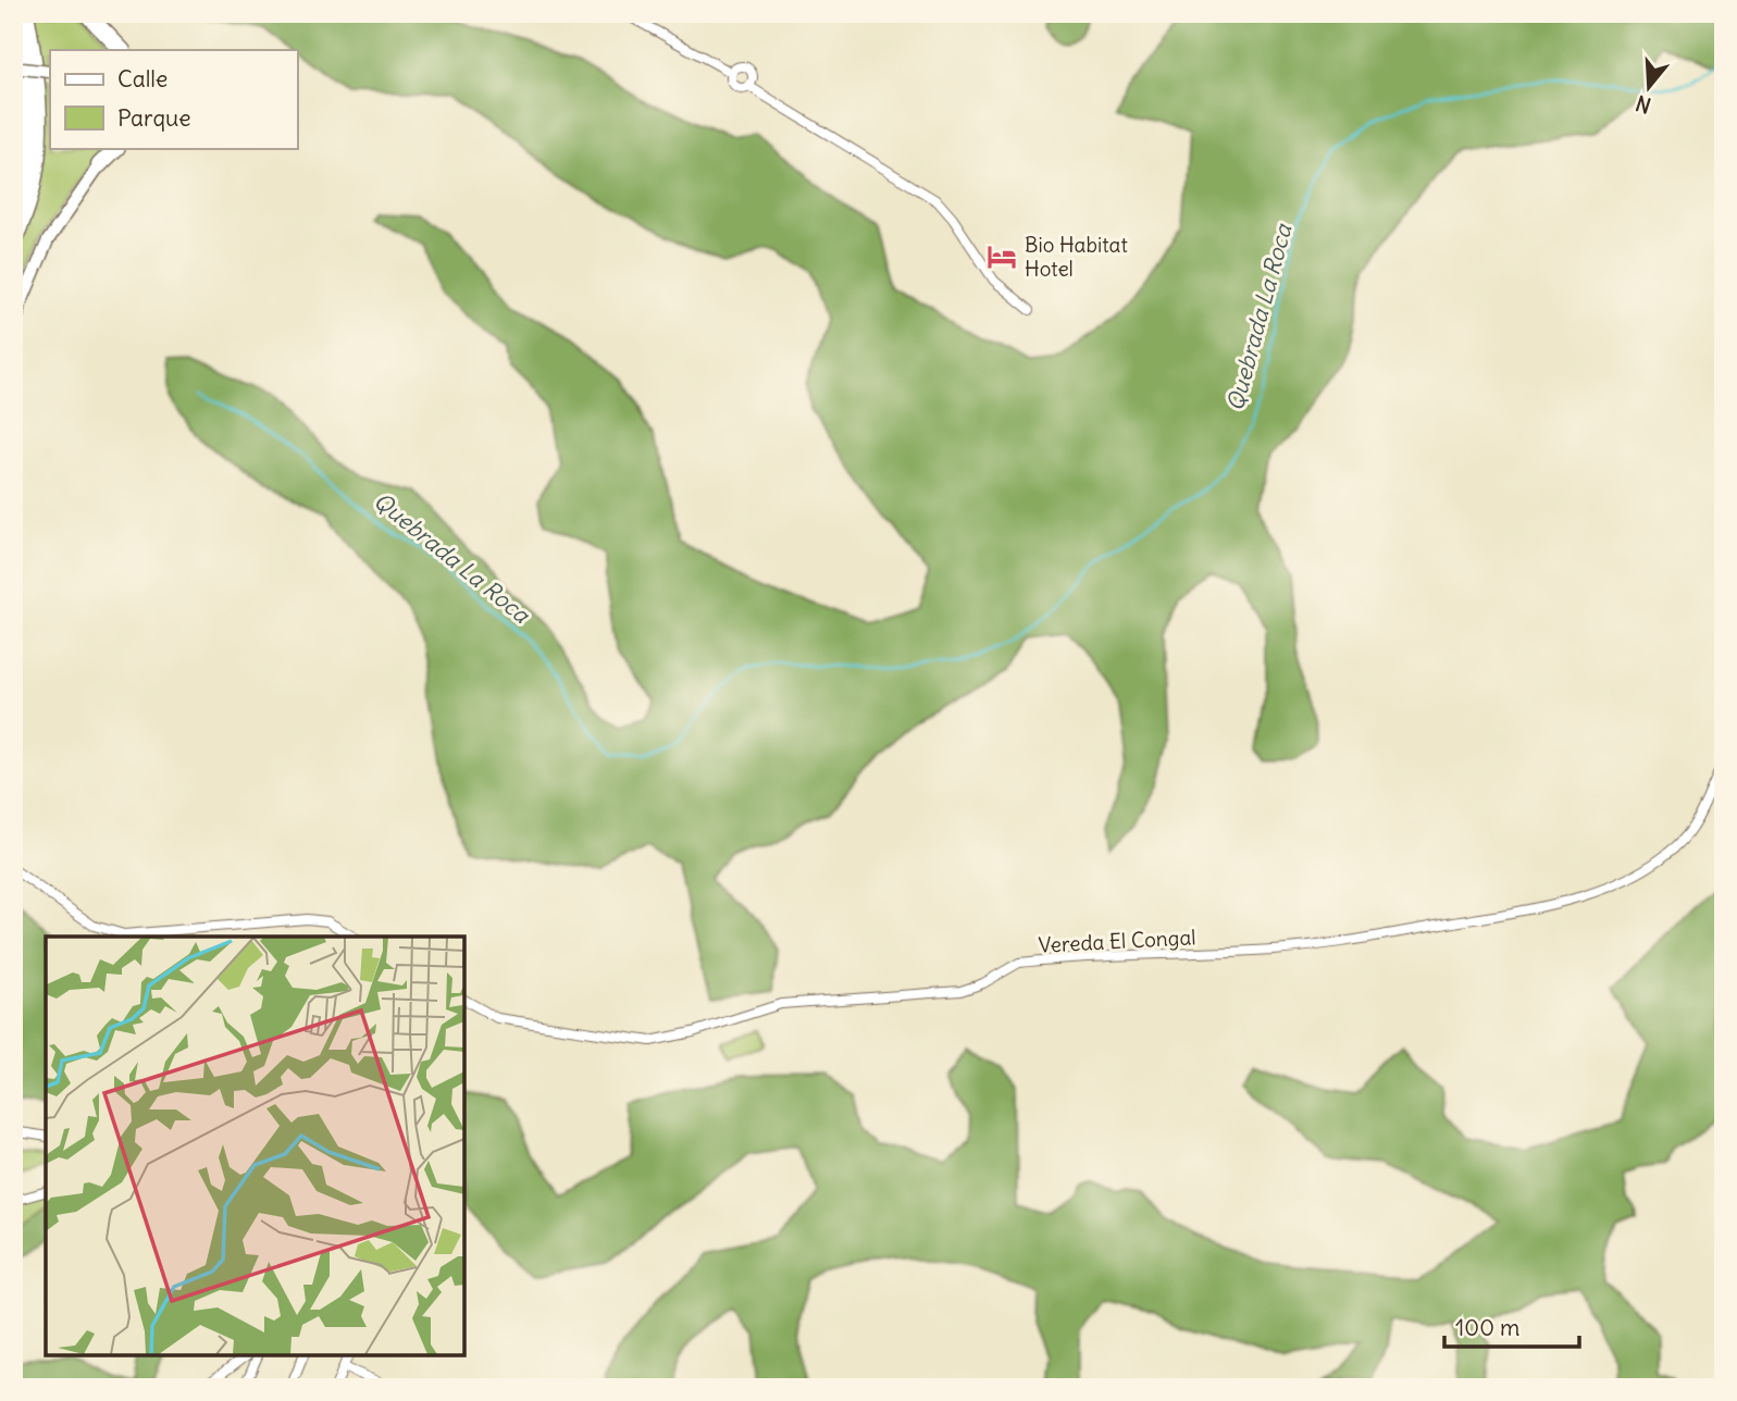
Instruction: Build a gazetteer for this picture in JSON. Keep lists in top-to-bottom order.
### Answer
{
  "streets": {
    "street": ["Vereda El Congal"]
  },
  "water": ["Quebrada La Roca"],
  "places": {
    "hotel": ["Bio Habitat Hotel"]
  },
  "legend": ["Calle", "Parque"],
  "scale_bar": "100 m",
  "north": "bottom"
}
